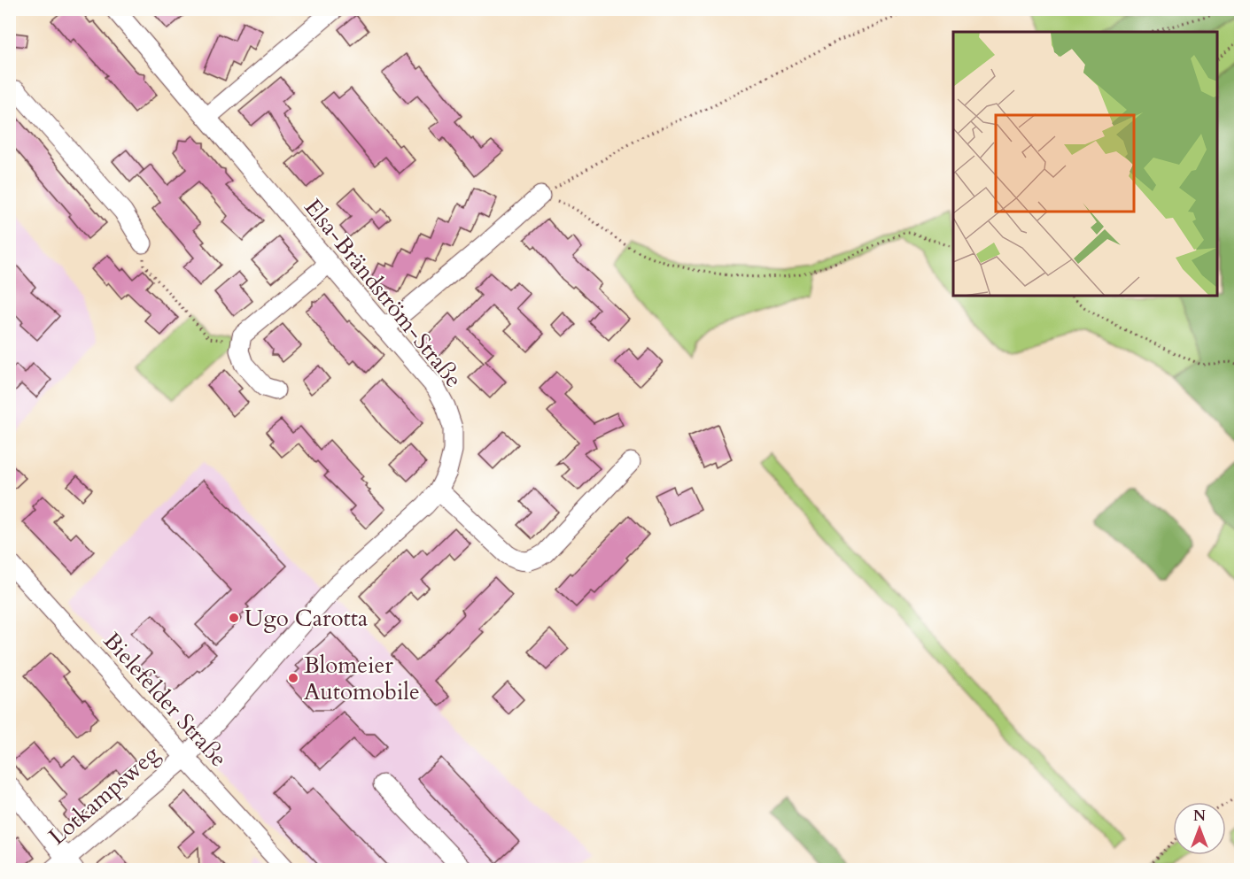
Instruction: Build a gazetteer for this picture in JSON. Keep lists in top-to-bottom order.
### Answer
{
  "streets": {
    "street": ["Elsa-Brändström-Straße", "Bielefelder Straße", "Lotkampsweg"]
  },
  "crossings": [
    ["Elsa-Brändström-Straße", "Bielefelder Straße"],
    ["Elsa-Brändström-Straße", "Lotkampsweg"],
    ["Bielefelder Straße", "Lotkampsweg"]
  ],
  "places": ["Ugo Carotta", "Blomeier Automobile"],
  "north": "top"
}
